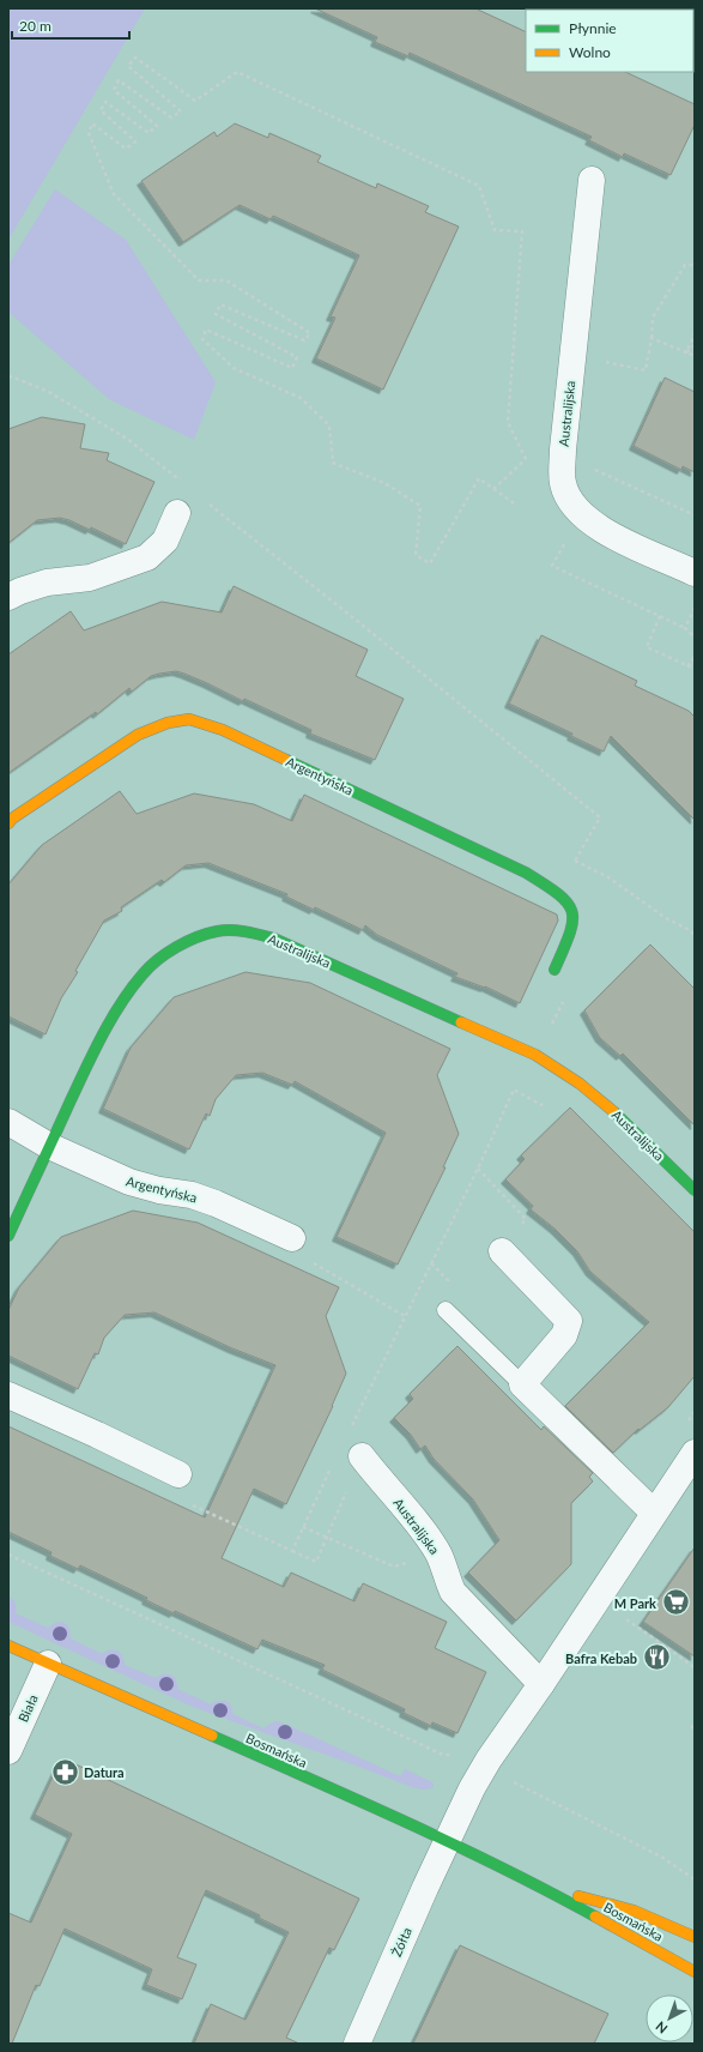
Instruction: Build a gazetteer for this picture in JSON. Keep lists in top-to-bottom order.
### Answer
{
  "streets": {
    "street": [
      "Australijska",
      "Argentyńska",
      "Biała",
      "Bosmańska",
      "Żółta"
    ]
  },
  "crossings": [
    ["Australijska", "Argentyńska"],
    ["Biała", "Bosmańska"],
    ["Bosmańska", "Żółta"]
  ],
  "places": {
    "supermarket": ["M Park"],
    "restaurant": ["Bafra Kebab"],
    "pharmacy": ["Datura"]
  },
  "legend": ["Płynnie", "Wolno"],
  "scale_bar": "20 m",
  "north": "bottom left"
}
